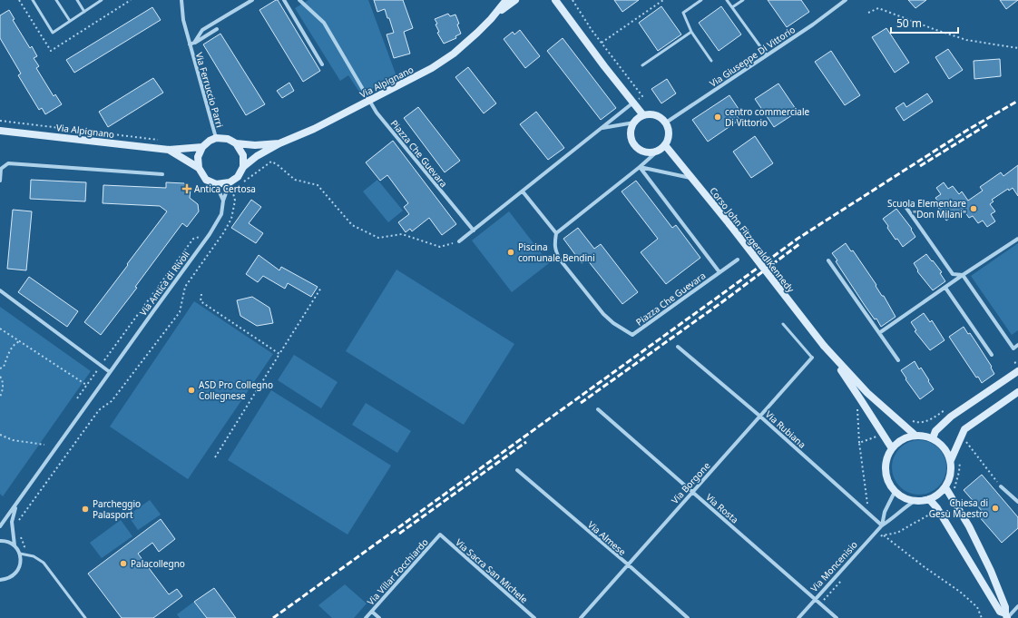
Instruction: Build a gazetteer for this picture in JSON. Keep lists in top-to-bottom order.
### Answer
{
  "streets": {
    "street": [
      "Via Giuseppe Di Vittorio",
      "Via Alpignano",
      "Via Ferruccio Parri",
      "Piazza Che Guevara",
      "Corso John Fitzgerald Kennedy",
      "Via Antica di Rivoli",
      "Via Rubiana",
      "Via Borgone",
      "Via Rosta",
      "Via Almese",
      "Via Moncenisio",
      "Via Sacra San Michele",
      "Via Villar Focchiardo"
    ]
  },
  "crossings": [
    ["Via Giuseppe Di Vittorio", "Corso John Fitzgerald Kennedy"],
    ["Via Alpignano", "Via Ferruccio Parri"],
    ["Via Alpignano", "Piazza Che Guevara"],
    ["Via Alpignano", "Via Antica di Rivoli"],
    ["Via Ferruccio Parri", "Via Antica di Rivoli"],
    ["Corso John Fitzgerald Kennedy", "Via Moncenisio"],
    ["Via Rubiana", "Via Borgone"],
    ["Via Rubiana", "Via Moncenisio"],
    ["Via Borgone", "Via Rosta"],
    ["Via Borgone", "Via Almese"],
    ["Via Rosta", "Via Moncenisio"],
    ["Via Sacra San Michele", "Via Villar Focchiardo"]
  ],
  "places": {
    "other": [
      "centro commerciale Di Vittorio",
      "Scuola Elementare \"Don Milani\"",
      "Piscina comunale Bendini",
      "ASD Pro Collegno Collegnese",
      "Chiesa di Gesù Maestro",
      "Parcheggio Palasport",
      "Palacollegno"
    ],
    "health": ["Antica Certosa"]
  },
  "scale_bar": "50 m"
}
